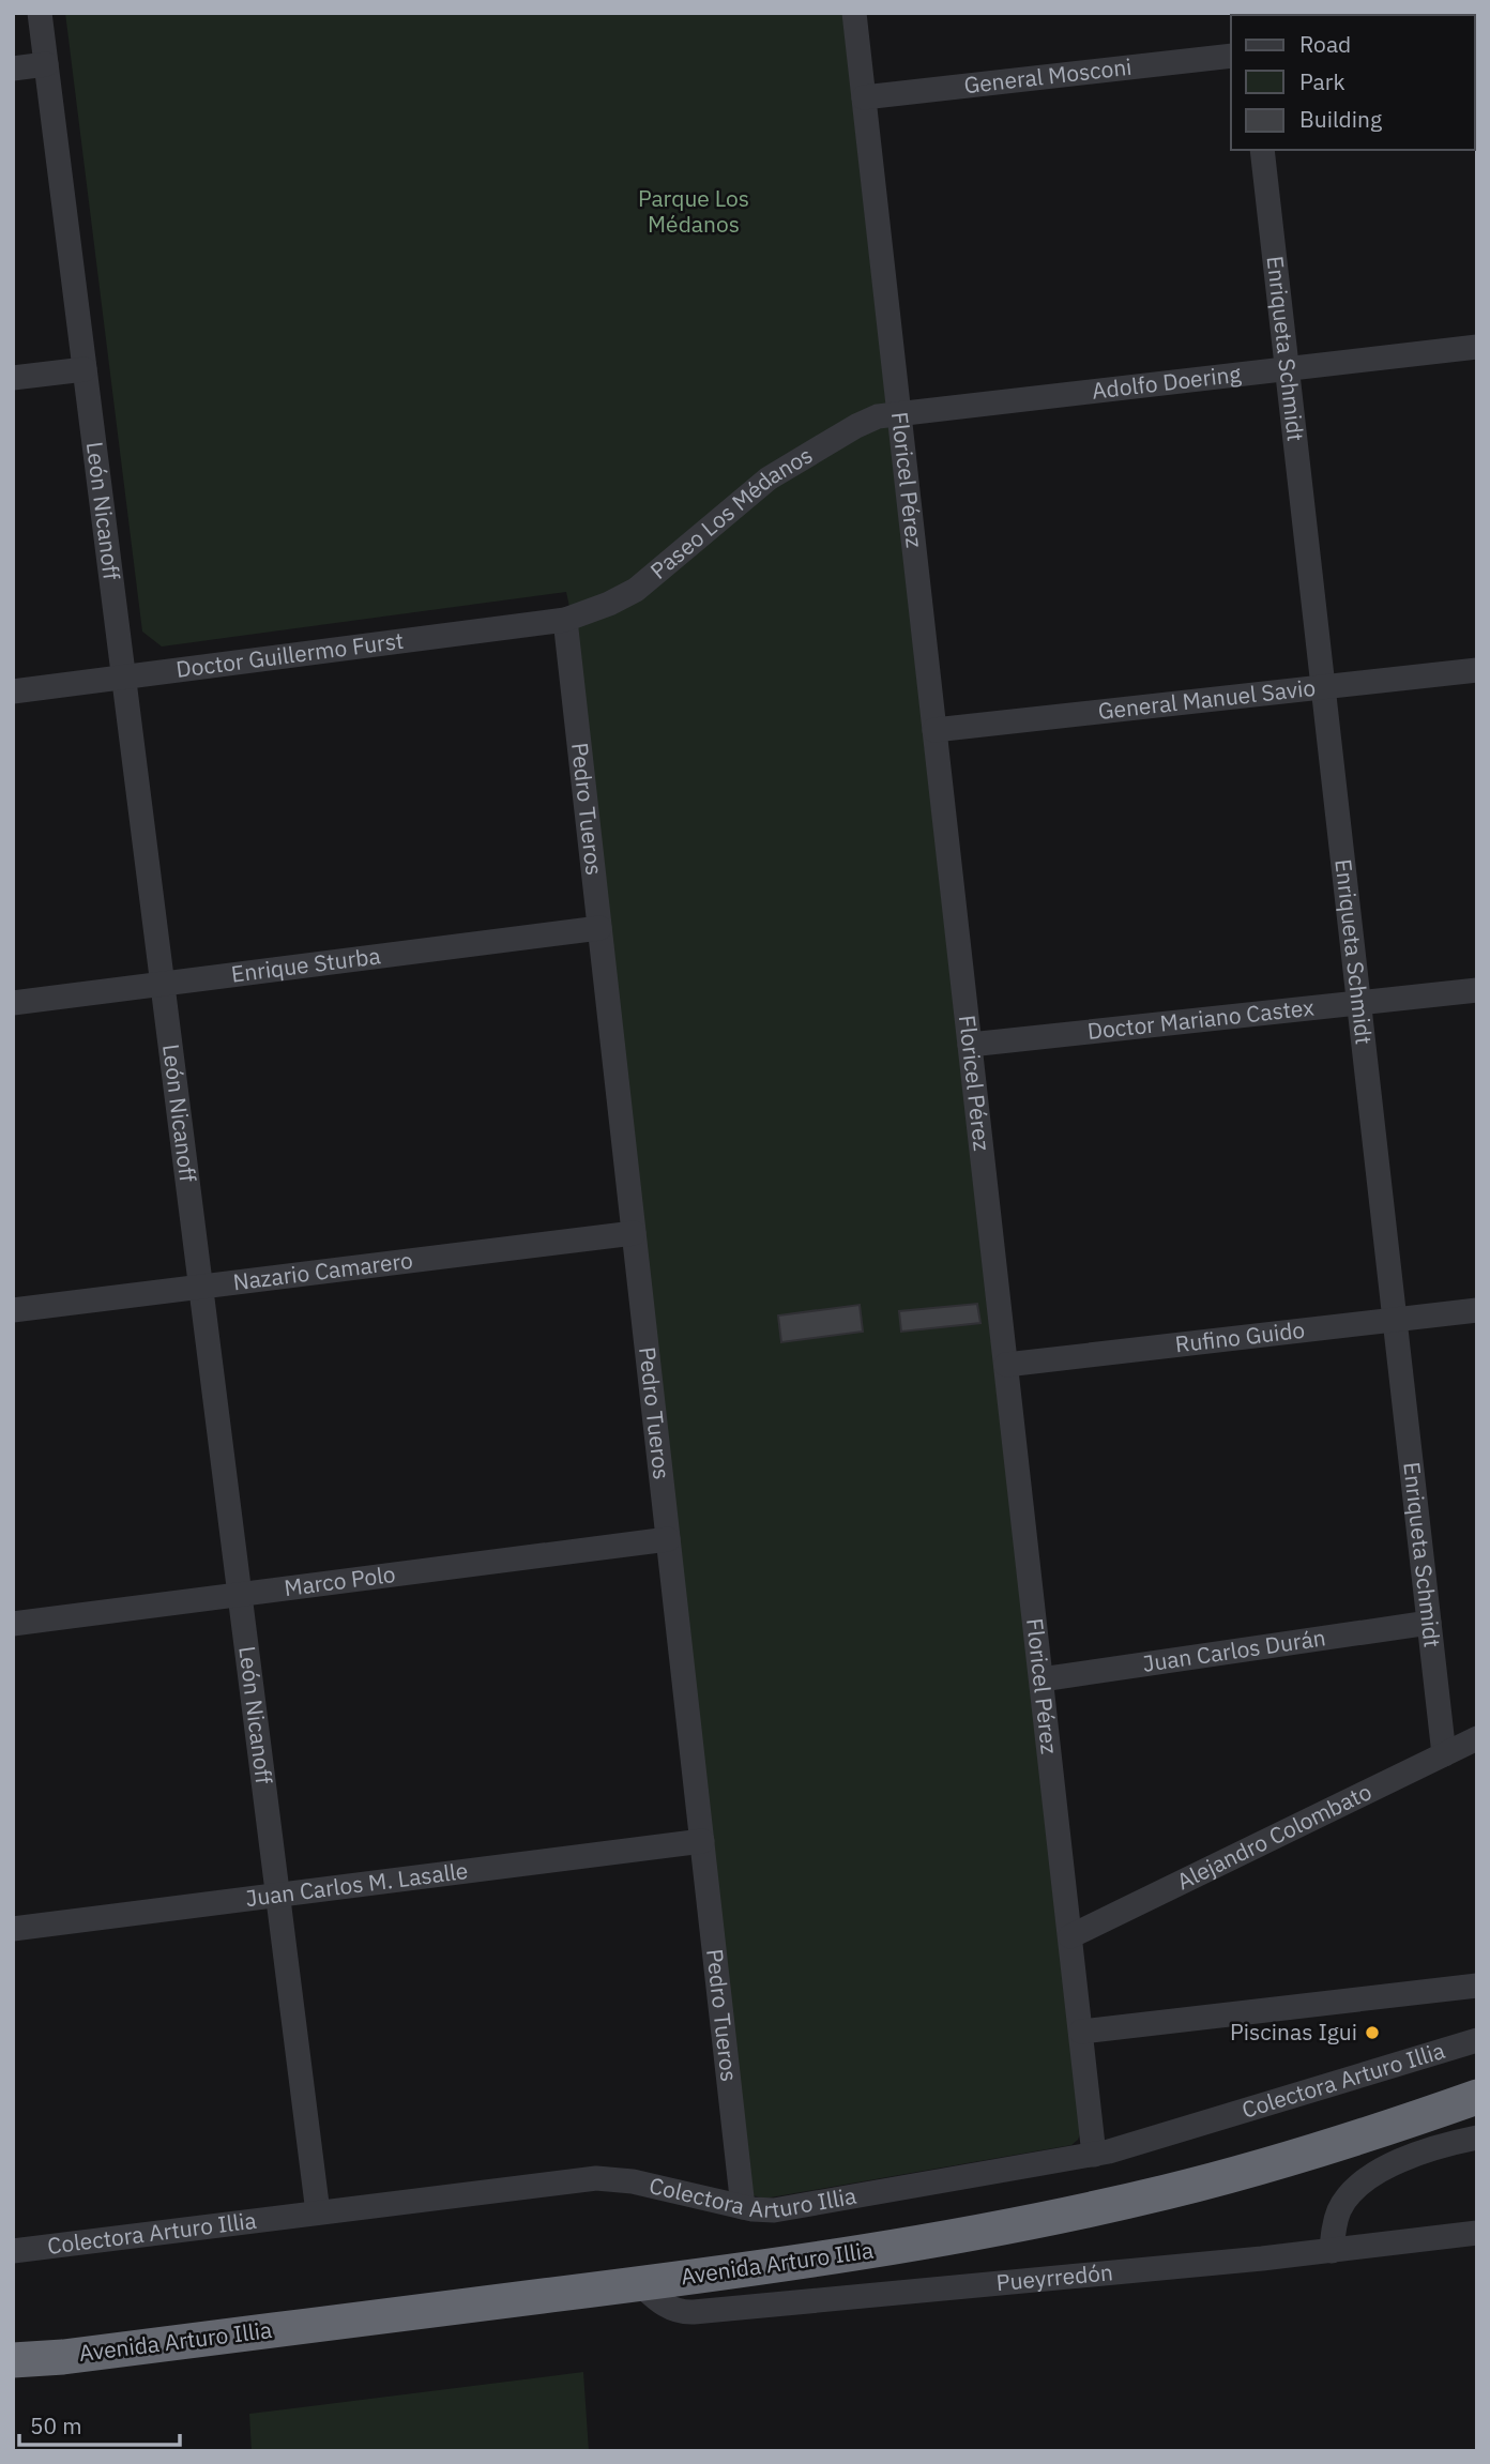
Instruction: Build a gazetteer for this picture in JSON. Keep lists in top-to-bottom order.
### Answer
{
  "streets": {
    "highway": ["Avenida Arturo Illia"],
    "street": [
      "General Mosconi",
      "Enriqueta Schmidt",
      "Adolfo Doering",
      "Floricel Pérez",
      "León Nicanoff",
      "Paseo Los Médanos",
      "Doctor Guillermo Furst",
      "General Manuel Savio",
      "Pedro Tueros",
      "Enrique Sturba",
      "Doctor Mariano Castex",
      "Nazario Camarero",
      "Rufino Guido",
      "Marco Polo",
      "Juan Carlos Durán",
      "Alejandro Colombato",
      "Juan Carlos M. Lasalle",
      "Colectora Arturo Illia",
      "Pueyrredón"
    ]
  },
  "crossings": [
    ["General Mosconi", "Floricel Pérez"],
    ["Enriqueta Schmidt", "Adolfo Doering"],
    ["Enriqueta Schmidt", "General Manuel Savio"],
    ["Enriqueta Schmidt", "Doctor Mariano Castex"],
    ["Enriqueta Schmidt", "Rufino Guido"],
    ["Enriqueta Schmidt", "Juan Carlos Durán"],
    ["Enriqueta Schmidt", "Alejandro Colombato"],
    ["Adolfo Doering", "Floricel Pérez"],
    ["Adolfo Doering", "Paseo Los Médanos"],
    ["Floricel Pérez", "Paseo Los Médanos"],
    ["Floricel Pérez", "General Manuel Savio"],
    ["Floricel Pérez", "Doctor Mariano Castex"],
    ["Floricel Pérez", "Rufino Guido"],
    ["Floricel Pérez", "Juan Carlos Durán"],
    ["Floricel Pérez", "Alejandro Colombato"],
    ["Floricel Pérez", "Colectora Arturo Illia"],
    ["León Nicanoff", "Doctor Guillermo Furst"],
    ["León Nicanoff", "Enrique Sturba"],
    ["León Nicanoff", "Nazario Camarero"],
    ["León Nicanoff", "Marco Polo"],
    ["León Nicanoff", "Juan Carlos M. Lasalle"],
    ["León Nicanoff", "Colectora Arturo Illia"],
    ["Paseo Los Médanos", "Doctor Guillermo Furst"],
    ["Paseo Los Médanos", "Pedro Tueros"],
    ["Doctor Guillermo Furst", "Pedro Tueros"],
    ["Pedro Tueros", "Enrique Sturba"],
    ["Pedro Tueros", "Nazario Camarero"],
    ["Pedro Tueros", "Marco Polo"],
    ["Pedro Tueros", "Juan Carlos M. Lasalle"],
    ["Pedro Tueros", "Colectora Arturo Illia"],
    ["Avenida Arturo Illia", "Pueyrredón"]
  ],
  "parks": ["Parque Los Médanos"],
  "places": ["Piscinas Igui"],
  "legend": ["Road", "Park", "Building"],
  "scale_bar": "50 m"
}
